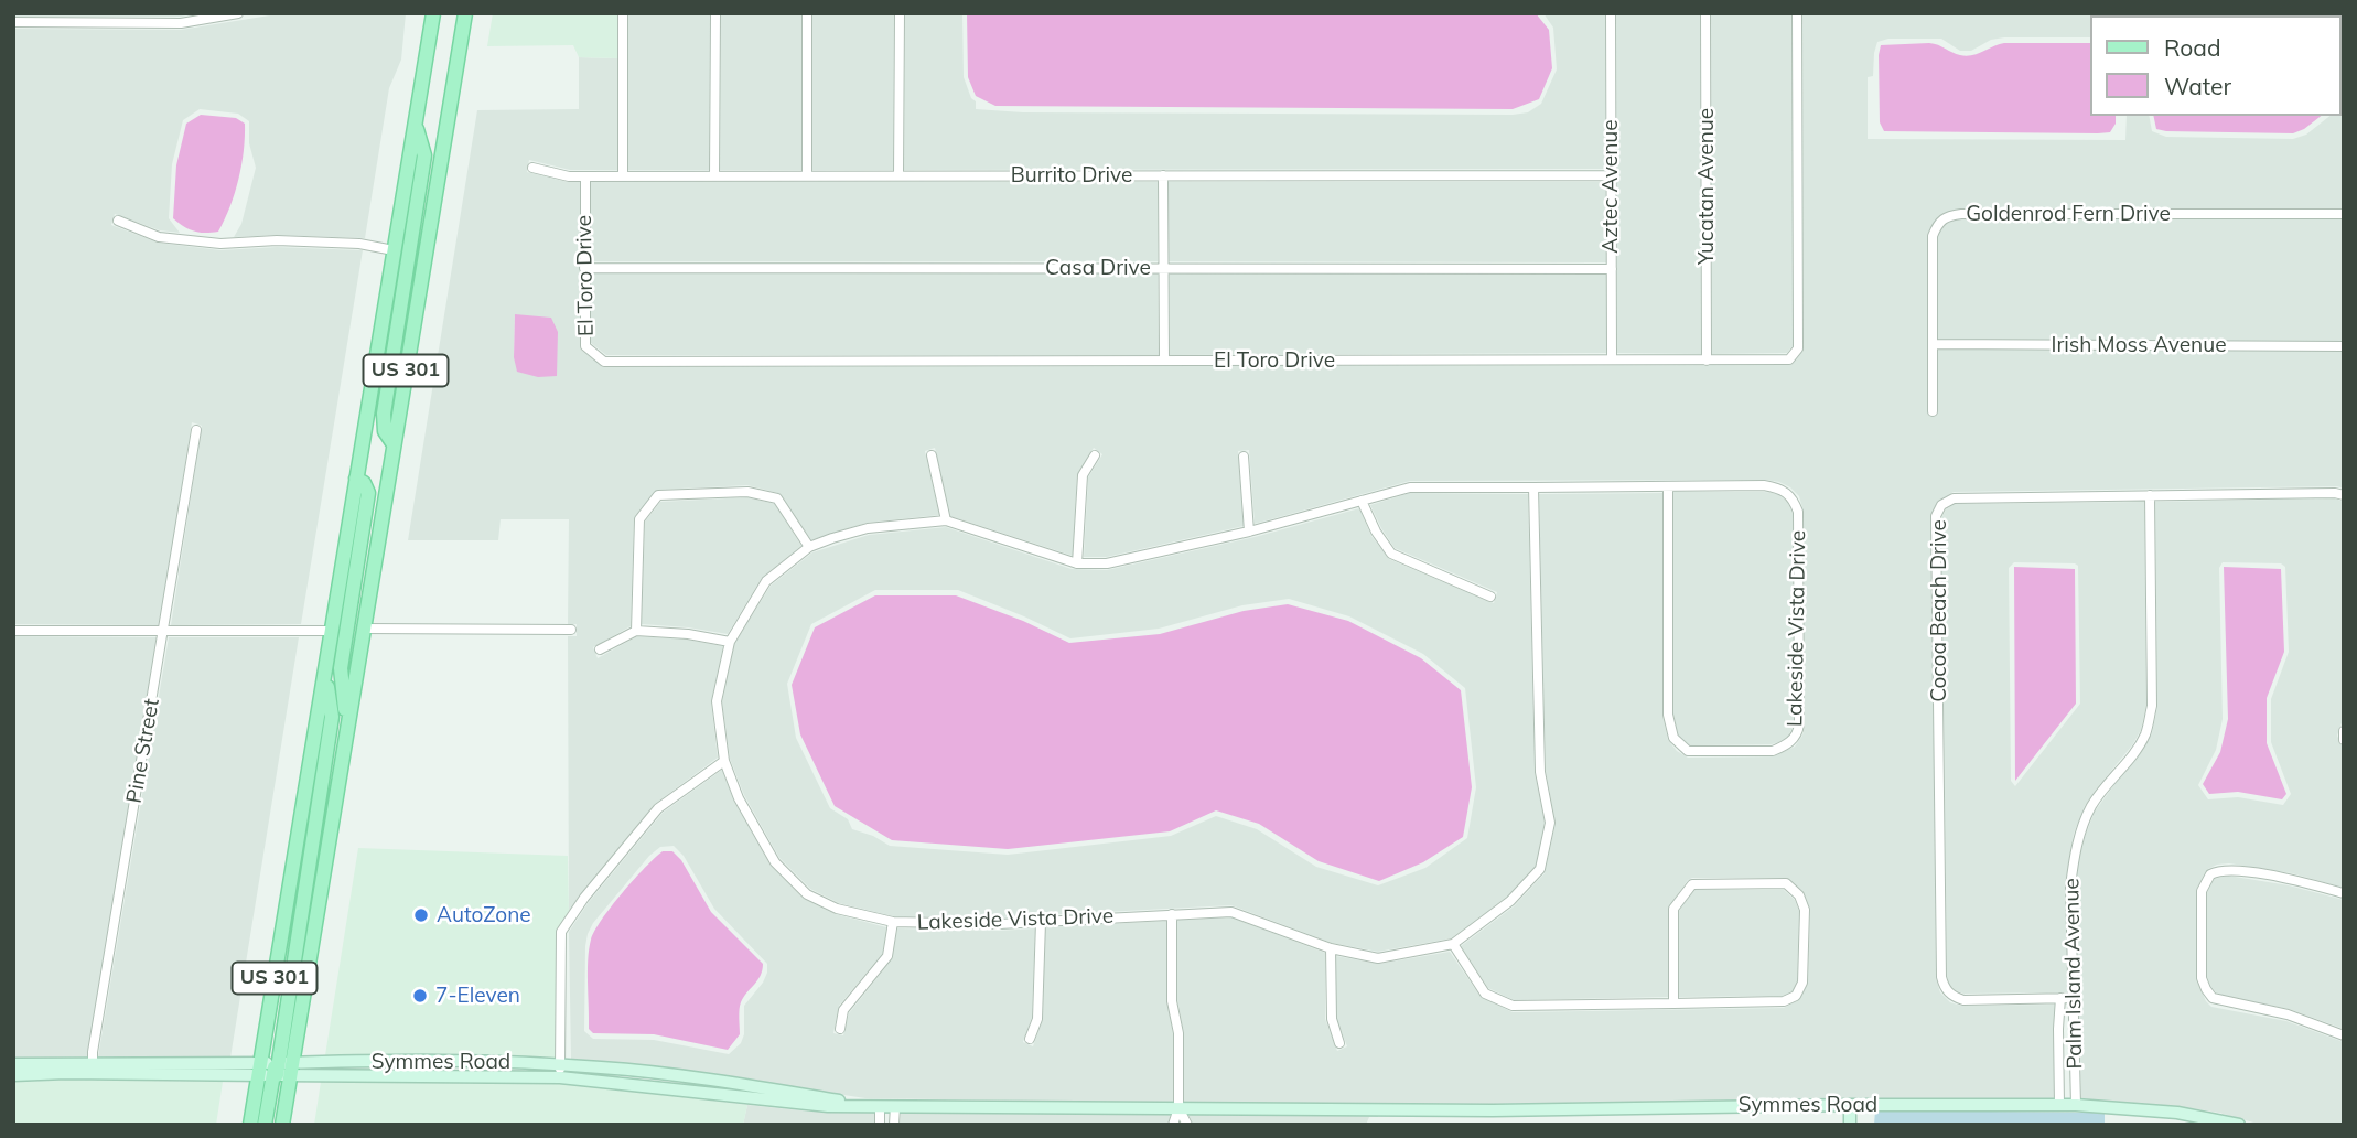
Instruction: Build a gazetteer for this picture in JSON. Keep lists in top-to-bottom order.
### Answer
{
  "streets": {
    "main road": ["US 301"],
    "street": [
      "Burrito Drive",
      "Aztec Avenue",
      "Yucatan Avenue",
      "Goldenrod Fern Drive",
      "Casa Drive",
      "El Toro Drive",
      "Irish Moss Avenue",
      "Cocoa Beach Drive",
      "Lakeside Vista Drive",
      "Pine Street",
      "Palm Island Avenue",
      "Symmes Road"
    ]
  },
  "crossings": [
    ["Burrito Drive", "Aztec Avenue"],
    ["Burrito Drive", "El Toro Drive"],
    ["Aztec Avenue", "Casa Drive"],
    ["Aztec Avenue", "El Toro Drive"],
    ["Yucatan Avenue", "El Toro Drive"],
    ["Goldenrod Fern Drive", "Irish Moss Avenue"],
    ["Casa Drive", "El Toro Drive"],
    ["US 301", "Symmes Road"],
    ["Cocoa Beach Drive", "Palm Island Avenue"],
    ["Pine Street", "Symmes Road"],
    ["Palm Island Avenue", "Symmes Road"]
  ],
  "places": ["AutoZone", "7-Eleven"],
  "legend": ["Road", "Water"]
}
